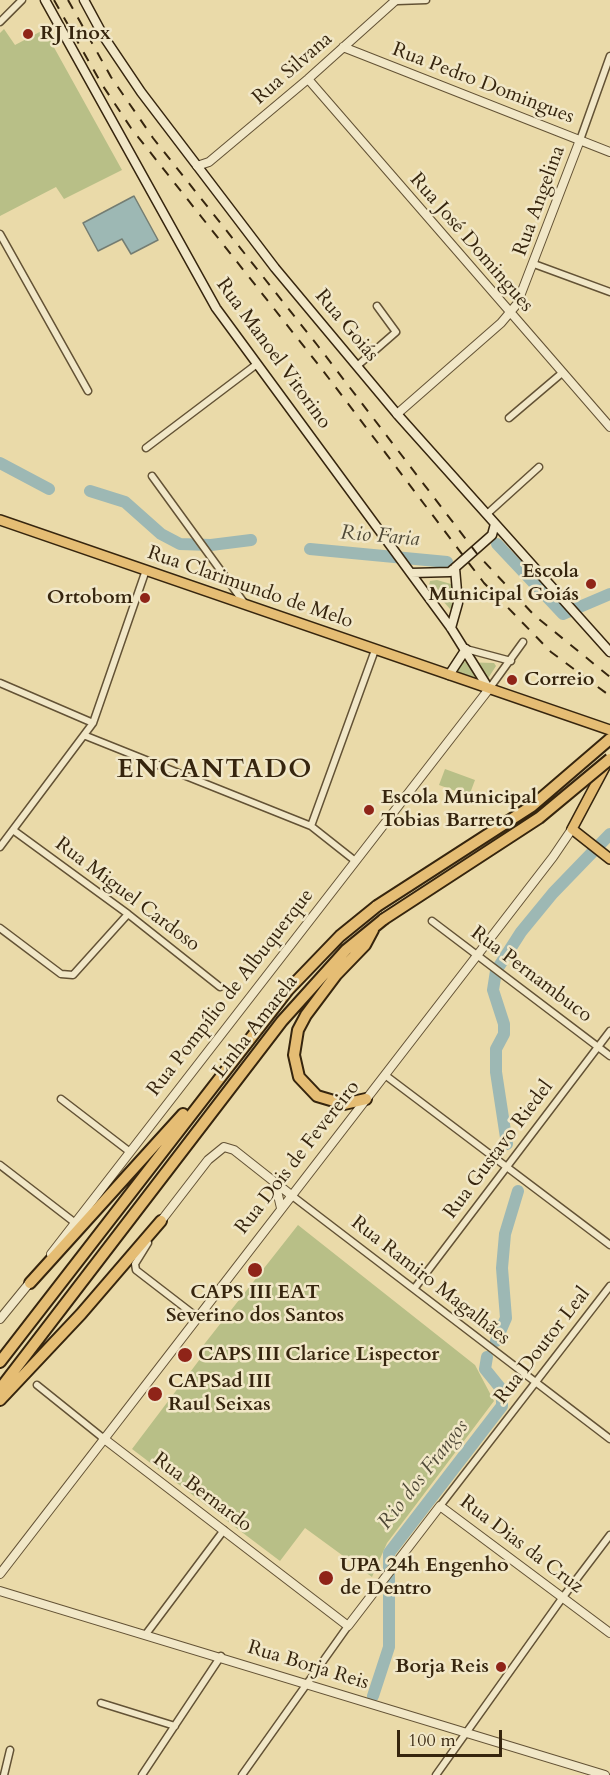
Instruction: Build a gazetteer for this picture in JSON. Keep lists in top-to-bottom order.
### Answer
{
  "streets": {
    "highway": ["Linha Amarela"],
    "main road": [
      "Rua Goiás",
      "Rua Manoel Vitorino",
      "Rua Clarimundo de Melo",
      "Rua Dois de Fevereiro"
    ],
    "street": [
      "Rua Silvana",
      "Rua Pedro Domingues",
      "Rua Angelina",
      "Rua José Domingues",
      "Rua Miguel Cardoso",
      "Rua Pernambuco",
      "Rua Pompílio de Albuquerque",
      "Rua Gustavo Riedel",
      "Rua Ramiro Magalhães",
      "Rua Doutor Leal",
      "Rua Bernardo",
      "Rua Dias da Cruz",
      "Rua Borja Reis"
    ]
  },
  "crossings": [
    ["Rua Silvana", "Rua Pedro Domingues"],
    ["Rua Silvana", "Rua José Domingues"],
    ["Rua Silvana", "Rua Goiás"],
    ["Rua Pedro Domingues", "Rua Angelina"],
    ["Rua Angelina", "Rua José Domingues"],
    ["Rua Angelina", "Rua Goiás"],
    ["Rua Manoel Vitorino", "Rua Clarimundo de Melo"],
    ["Rua Manoel Vitorino", "Rua Pompílio de Albuquerque"],
    ["Rua Clarimundo de Melo", "Rua Pompílio de Albuquerque"],
    ["Rua Pernambuco", "Rua Gustavo Riedel"],
    ["Rua Pernambuco", "Rua Dois de Fevereiro"],
    ["Linha Amarela", "Rua Dois de Fevereiro"],
    ["Rua Gustavo Riedel", "Rua Ramiro Magalhães"],
    ["Rua Dois de Fevereiro", "Rua Ramiro Magalhães"],
    ["Rua Dois de Fevereiro", "Rua Bernardo"],
    ["Rua Ramiro Magalhães", "Rua Doutor Leal"],
    ["Rua Doutor Leal", "Rua Bernardo"],
    ["Rua Doutor Leal", "Rua Dias da Cruz"],
    ["Rua Doutor Leal", "Rua Borja Reis"]
  ],
  "districts": ["ENCANTADO"],
  "water": ["Rio Faria", "Rio dos Frangos"],
  "places": [
    "RJ Inox",
    "Escola Municipal Goiás",
    "Ortobom",
    "Correio",
    "Escola Municipal Tobias Barreto",
    "CAPS III EAT Severino dos Santos",
    "CAPS III Clarice Lispector",
    "CAPSad III Raul Seixas",
    "UPA 24h Engenho de Dentro",
    "Borja Reis"
  ],
  "scale_bar": "100 m"
}
